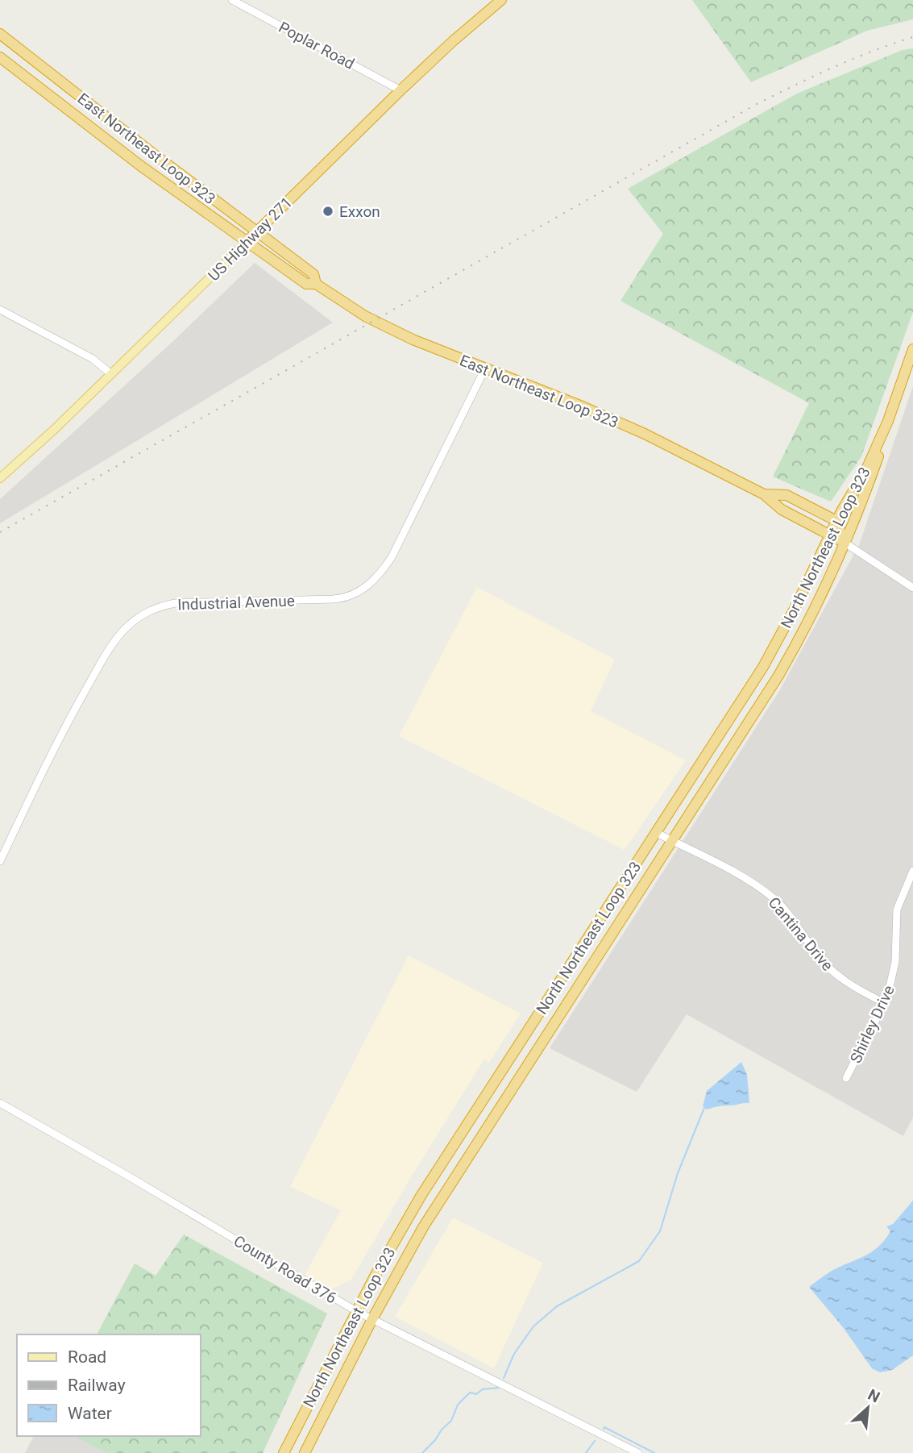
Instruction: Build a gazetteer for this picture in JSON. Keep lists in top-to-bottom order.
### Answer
{
  "streets": {
    "highway": ["East Northeast Loop 323", "US Highway 271", "North Northeast Loop 323"],
    "street": [
      "Poplar Road",
      "Industrial Avenue",
      "Cantina Drive",
      "Shirley Drive",
      "County Road 376"
    ]
  },
  "crossings": [
    ["Poplar Road", "US Highway 271"],
    ["East Northeast Loop 323", "US Highway 271"],
    ["East Northeast Loop 323", "North Northeast Loop 323"],
    ["East Northeast Loop 323", "Industrial Avenue"],
    ["North Northeast Loop 323", "Cantina Drive"],
    ["North Northeast Loop 323", "County Road 376"],
    ["Cantina Drive", "Shirley Drive"]
  ],
  "places": ["Exxon"],
  "legend": ["Road", "Railway", "Water"],
  "north": "top right"
}
